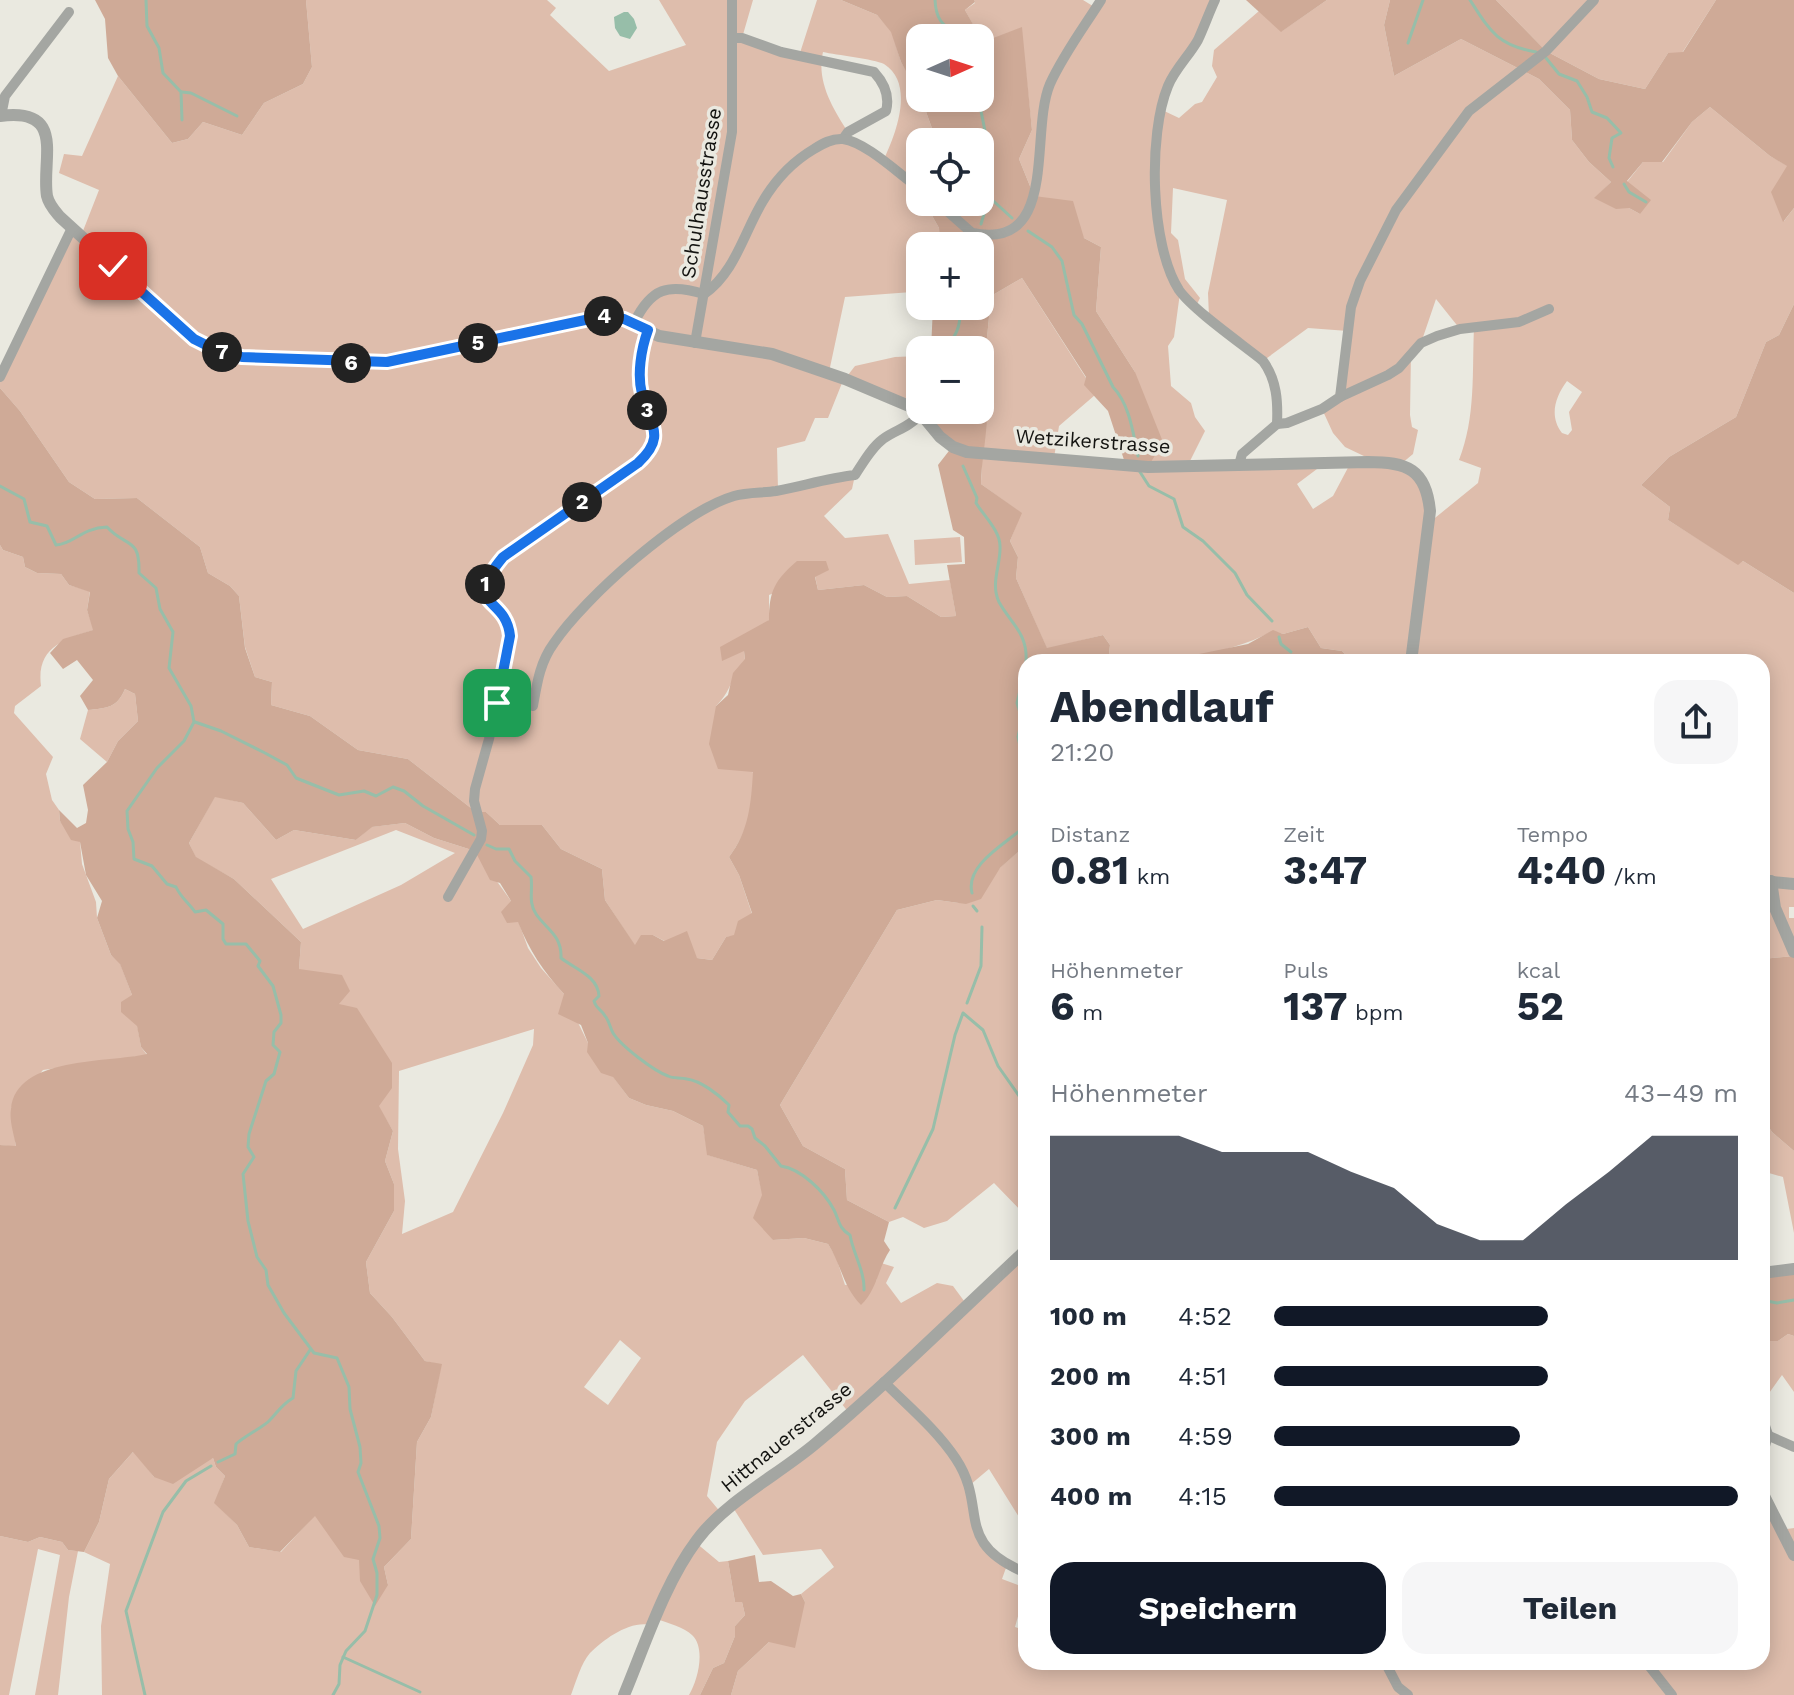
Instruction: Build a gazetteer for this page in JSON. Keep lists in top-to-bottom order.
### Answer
{
  "streets": {
    "street": ["Schulhausstrasse", "Wetzikerstrasse", "Hittnauerstrasse"]
  },
  "crossings": [
    ["Schulhausstrasse", "Wetzikerstrasse"]
  ],
  "north": "right",
  "page": {
    "map_buttons": ["+", "−"],
    "pins": [
      "4",
      "5",
      "7",
      "6",
      "3",
      "2",
      "1"
    ],
    "heading": ["Abendlauf", "21:20"],
    "stats": [
      ["Distanz", "0.81 km"],
      ["Zeit", "3:47"],
      ["Tempo", "4:40 /km"],
      ["Höhenmeter", "6 m"],
      ["Puls", "137 bpm"],
      ["kcal", "52"]
    ],
    "chart": ["Höhenmeter", "43–49 m"],
    "list": [
      {
        "name": "100 m",
        "note": "4:52"
      },
      {
        "name": "200 m",
        "note": "4:51"
      },
      {
        "name": "300 m",
        "note": "4:59"
      },
      {
        "name": "400 m",
        "note": "4:15"
      }
    ],
    "buttons": ["Speichern", "Teilen"]
  }
}
